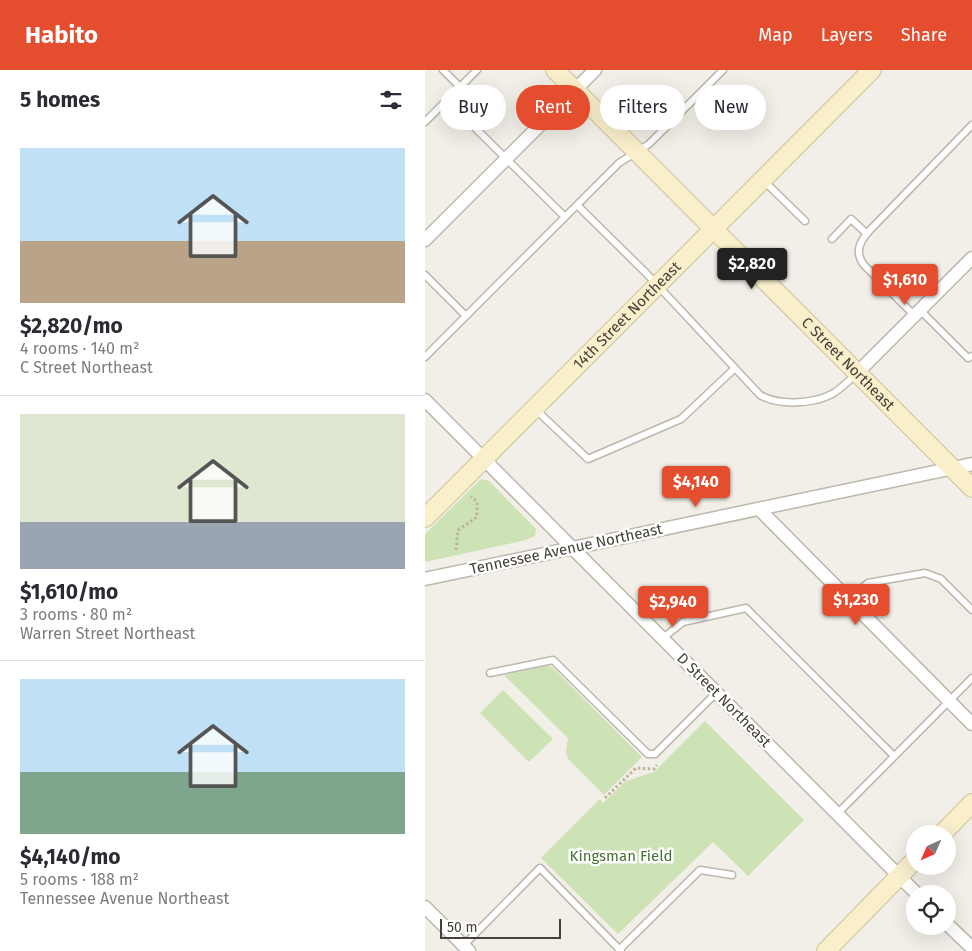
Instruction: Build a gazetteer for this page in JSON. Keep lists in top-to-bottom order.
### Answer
{
  "streets": {
    "street": [
      "14th Street Northeast",
      "C Street Northeast",
      "Tennessee Avenue Northeast",
      "D Street Northeast"
    ]
  },
  "crossings": [
    ["14th Street Northeast", "C Street Northeast"],
    ["14th Street Northeast", "D Street Northeast"],
    ["C Street Northeast", "Tennessee Avenue Northeast"],
    ["Tennessee Avenue Northeast", "D Street Northeast"]
  ],
  "parks": ["Kingsman Field"],
  "scale_bar": "50 m",
  "north": "bottom left",
  "page": {
    "header": "Habito",
    "nav": ["Map", "Layers", "Share"],
    "heading": "5 homes",
    "chip": [
      "Buy",
      "Rent",
      "Filters",
      "New"
    ],
    "list": [
      {
        "name": "$2,820/mo",
        "note": "4 rooms · 140 m² · C Street Northeast"
      },
      {
        "name": "$1,610/mo",
        "note": "3 rooms · 80 m² · Warren Street Northeast"
      },
      {
        "name": "$4,140/mo",
        "note": "5 rooms · 188 m² · Tennessee Avenue Northeast"
      }
    ],
    "price": [
      "$2,820",
      "$1,610",
      "$4,140",
      "$1,230",
      "$2,940"
    ],
    "scale": "50 m"
  }
}
